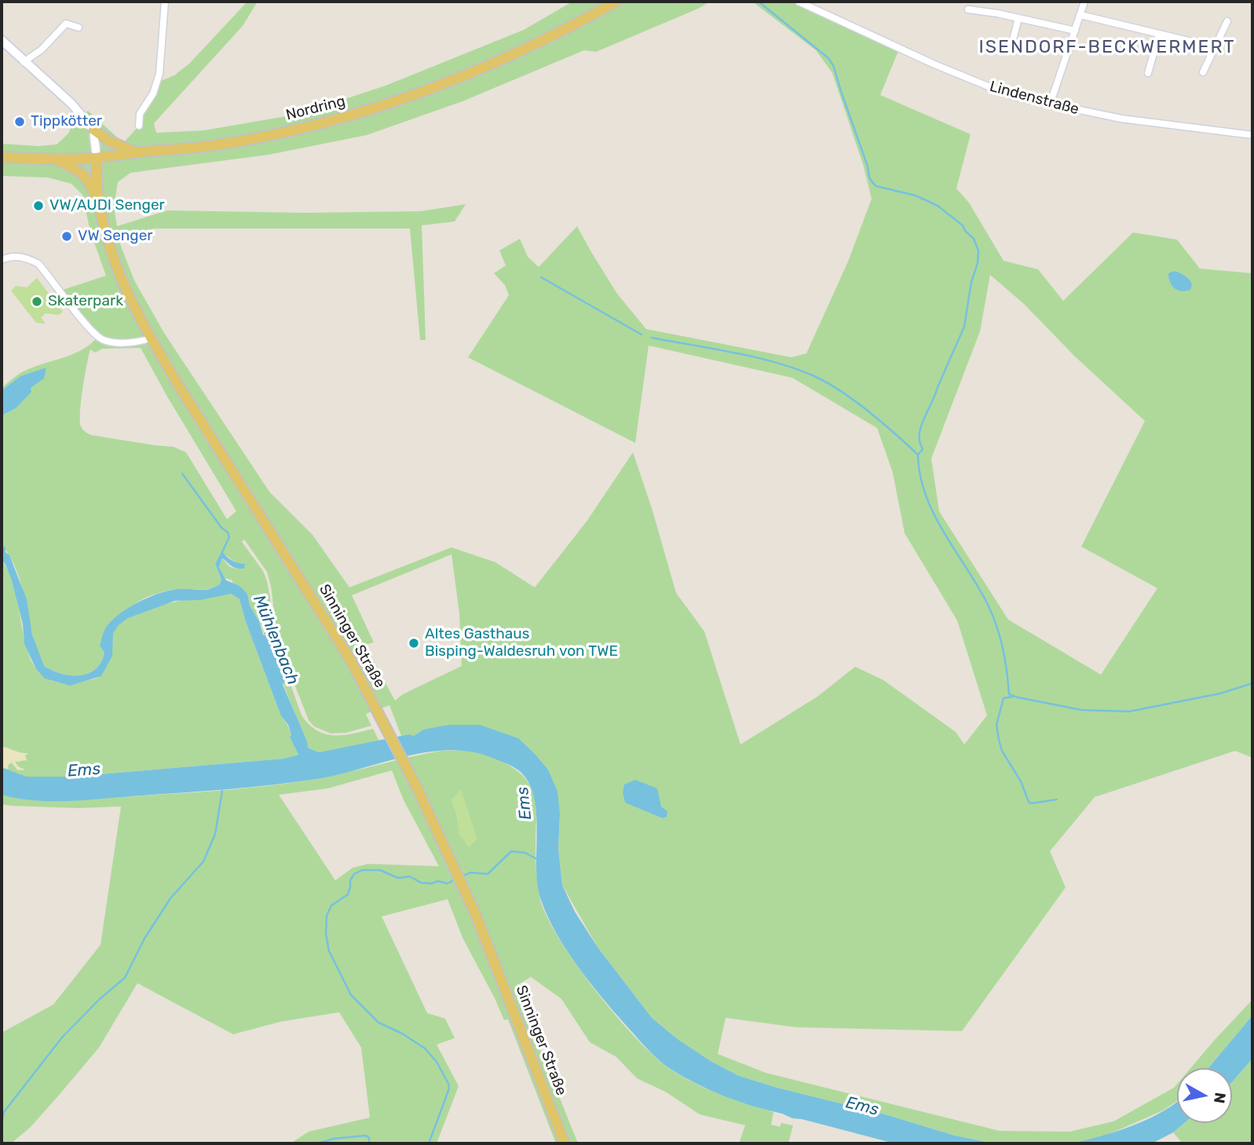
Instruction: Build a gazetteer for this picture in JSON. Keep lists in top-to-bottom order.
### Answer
{
  "streets": {
    "main road": ["Nordring", "Sinninger Straße"],
    "street": ["Lindenstraße"]
  },
  "crossings": [
    ["Nordring", "Sinninger Straße"]
  ],
  "districts": ["ISENDORF-BECKWERMERT"],
  "water": ["Mühlenbach", "Ems"],
  "places": [
    "Tippkötter",
    "VW/AUDI Senger",
    "VW Senger",
    "Skaterpark",
    "Altes Gasthaus Bisping-Waldesruh von TWE"
  ],
  "north": "right"
}
